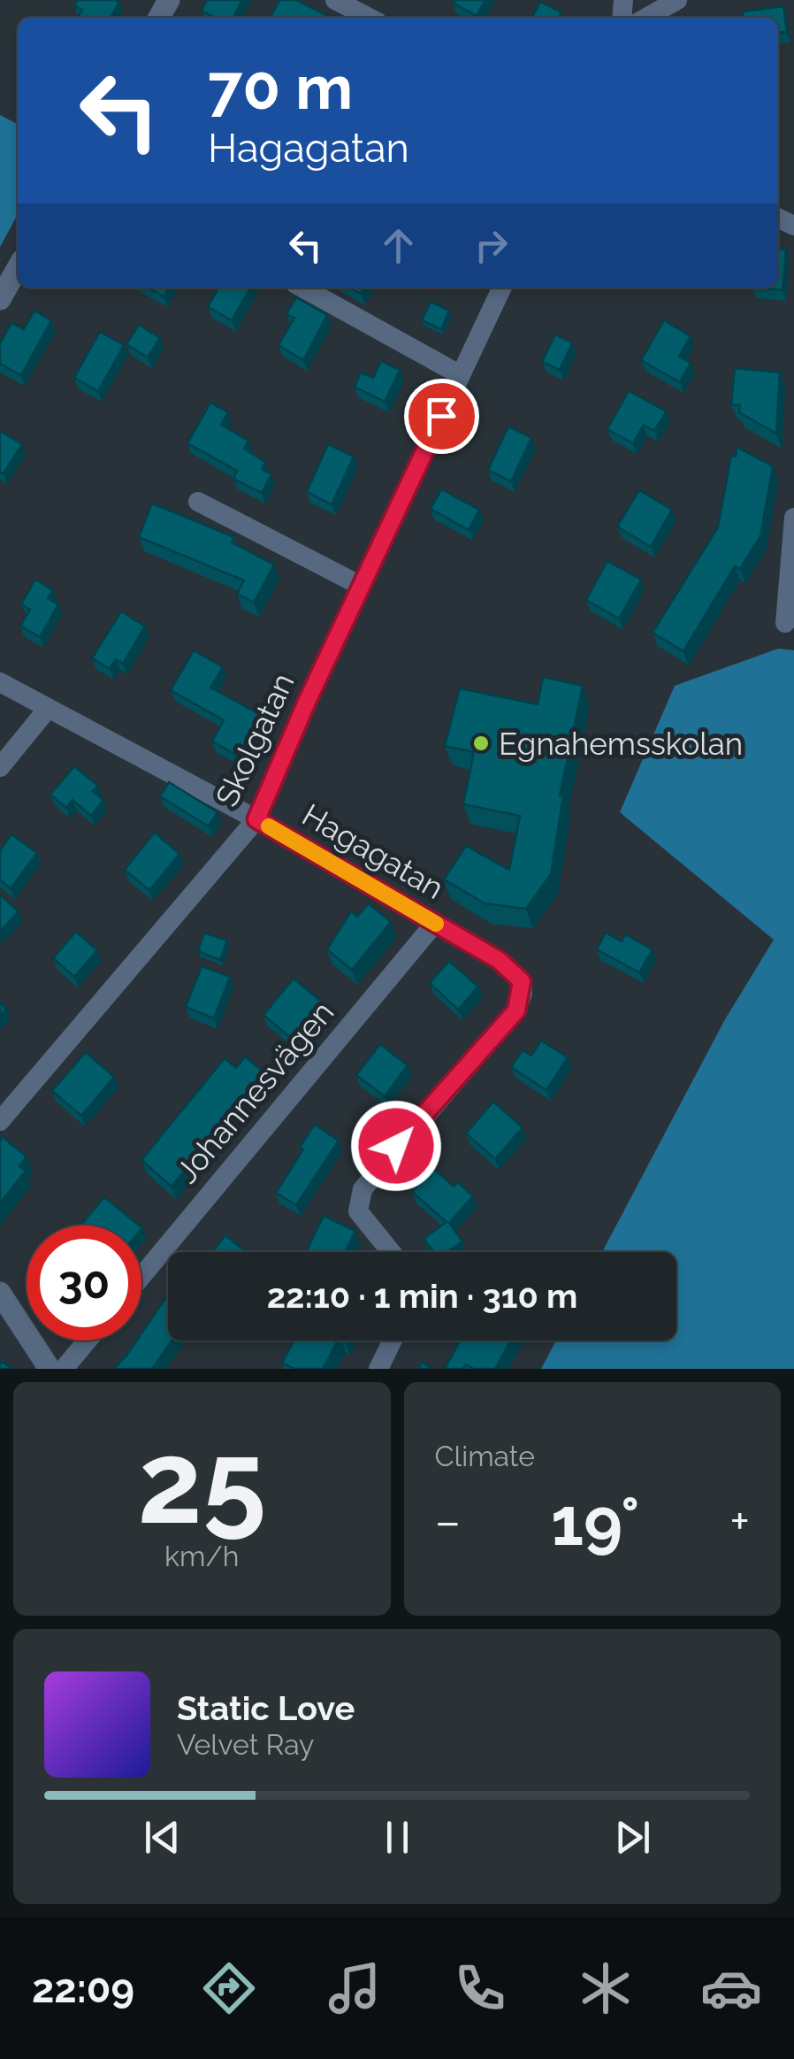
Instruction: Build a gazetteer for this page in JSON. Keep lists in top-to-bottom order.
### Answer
{
  "streets": {
    "street": ["Skolgatan", "Hagagatan", "Johannesvägen"]
  },
  "crossings": [
    ["Skolgatan", "Hagagatan"],
    ["Hagagatan", "Johannesvägen"]
  ],
  "places": ["Egnahemsskolan"],
  "page": {
    "turn": ["70 m", "Hagagatan"],
    "limit": "30",
    "trip": "22:10 · 1 min · 310 m",
    "tile": [
      ["25", "km/h"],
      "Climate"
    ],
    "heat": ["−", "19°", "+"],
    "song": ["Static Love", "Velvet Ray"],
    "tabs": "22:09"
  }
}
